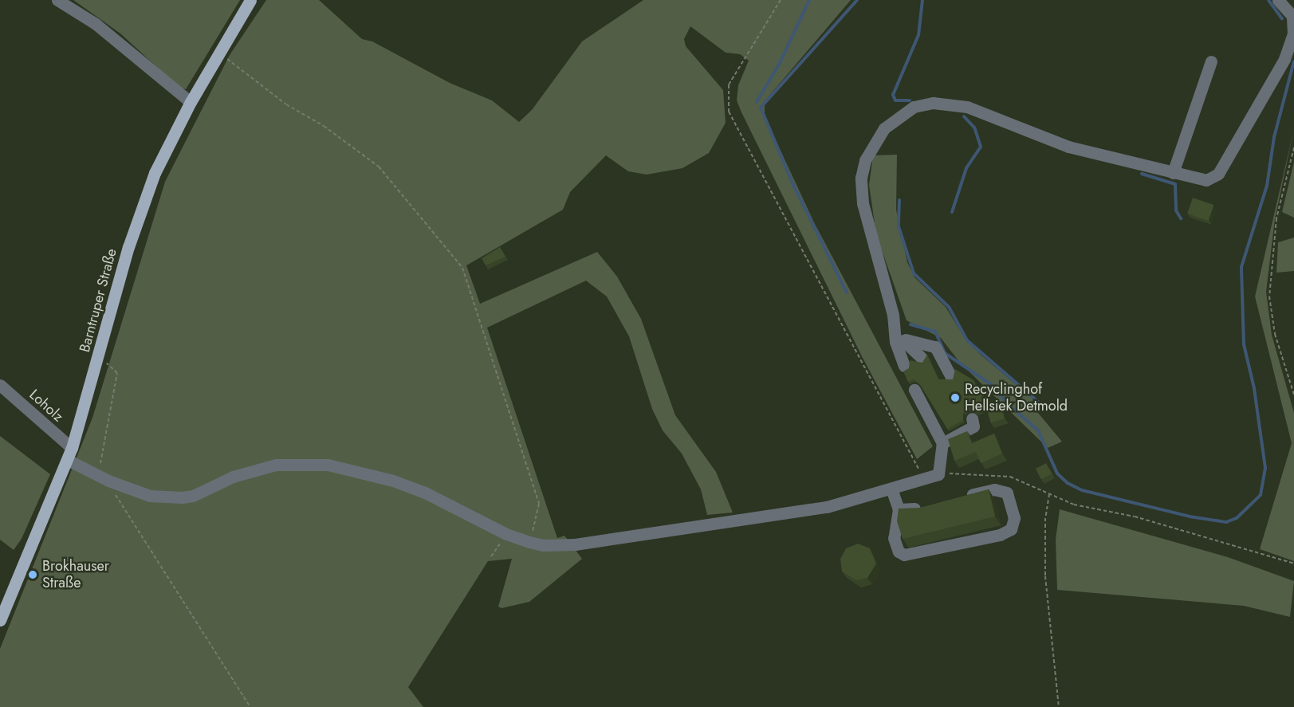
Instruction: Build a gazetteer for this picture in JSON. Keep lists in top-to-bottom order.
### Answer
{
  "streets": {
    "main road": ["Barntruper Straße"],
    "street": ["Loholz"]
  },
  "crossings": [
    ["Barntruper Straße", "Loholz"]
  ],
  "places": ["Recyclinghof Hellsiek Detmold", "Brokhauser Straße"]
}
